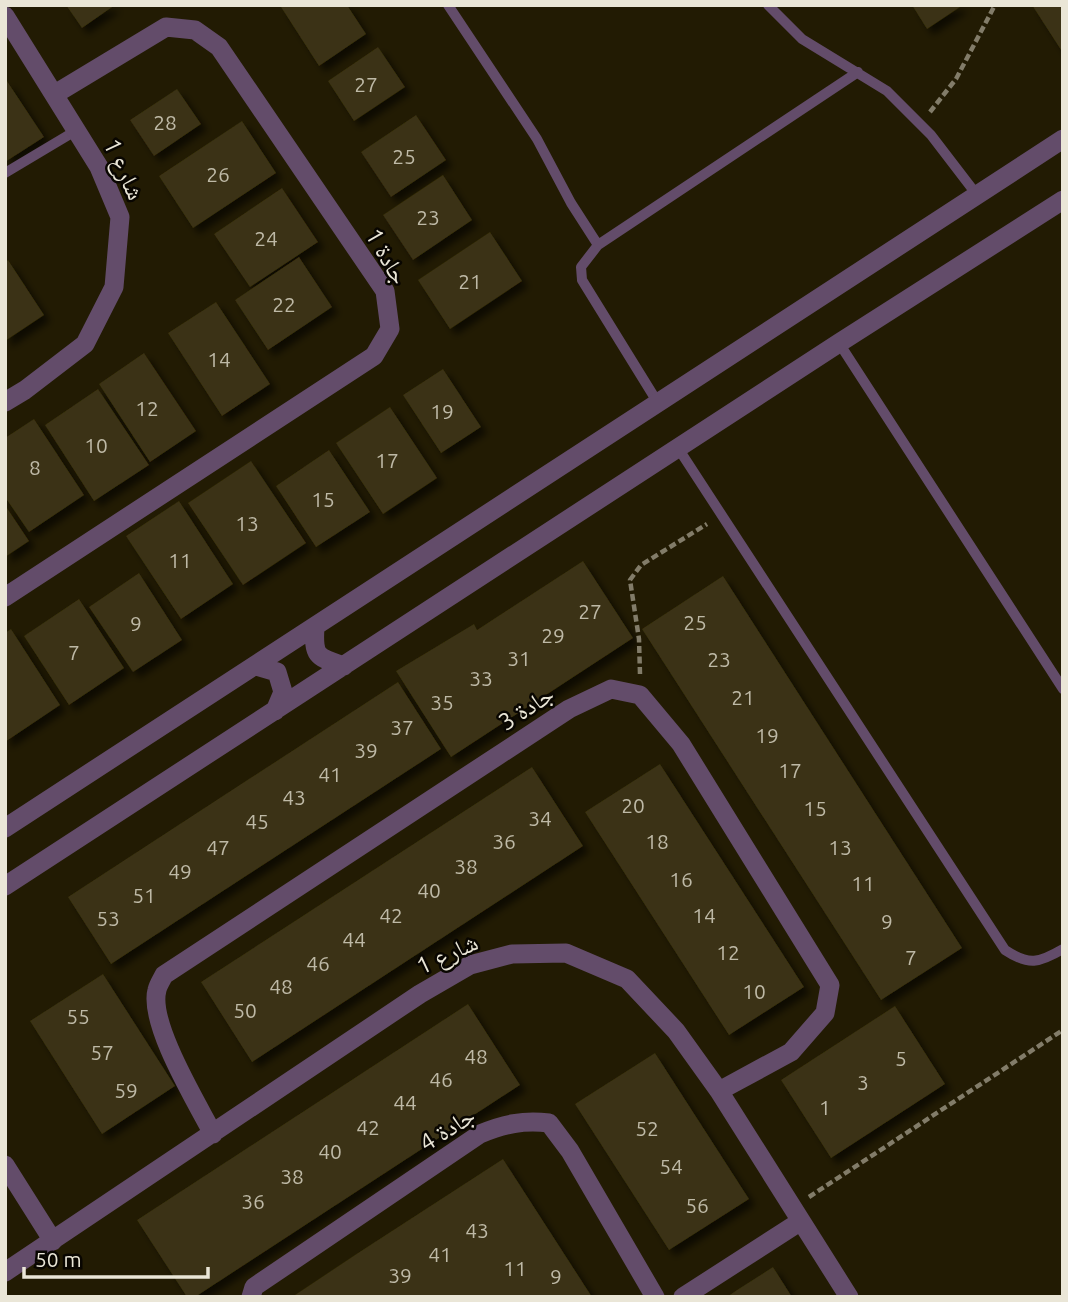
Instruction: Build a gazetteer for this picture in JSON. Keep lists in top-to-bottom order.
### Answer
{
  "streets": {
    "street": [
      "شارع 1",
      "جادة 1",
      "جادة 3",
      "جادة 4"
    ]
  },
  "crossings": [
    ["شارع 1", "جادة 1"],
    ["شارع 1", "جادة 3"]
  ],
  "house_numbers": [
    "27",
    "28",
    "25",
    "26",
    "23",
    "24",
    "21",
    "22",
    "14",
    "12",
    "19",
    "10",
    "17",
    "8",
    "15",
    "13",
    "11",
    "27",
    "25",
    "9",
    "29",
    "7",
    "31",
    "23",
    "33",
    "21",
    "35",
    "37",
    "19",
    "39",
    "17",
    "41",
    "43",
    "20",
    "15",
    "34",
    "45",
    "36",
    "18",
    "47",
    "13",
    "38",
    "49",
    "16",
    "11",
    "40",
    "51",
    "42",
    "14",
    "53",
    "9",
    "44",
    "12",
    "7",
    "46",
    "48",
    "10",
    "50",
    "55",
    "57",
    "48",
    "5",
    "46",
    "3",
    "59",
    "44",
    "1",
    "42",
    "52",
    "40",
    "54",
    "38",
    "36",
    "56",
    "43",
    "41",
    "11",
    "39",
    "9"
  ],
  "scale_bar": "50 m"
}
